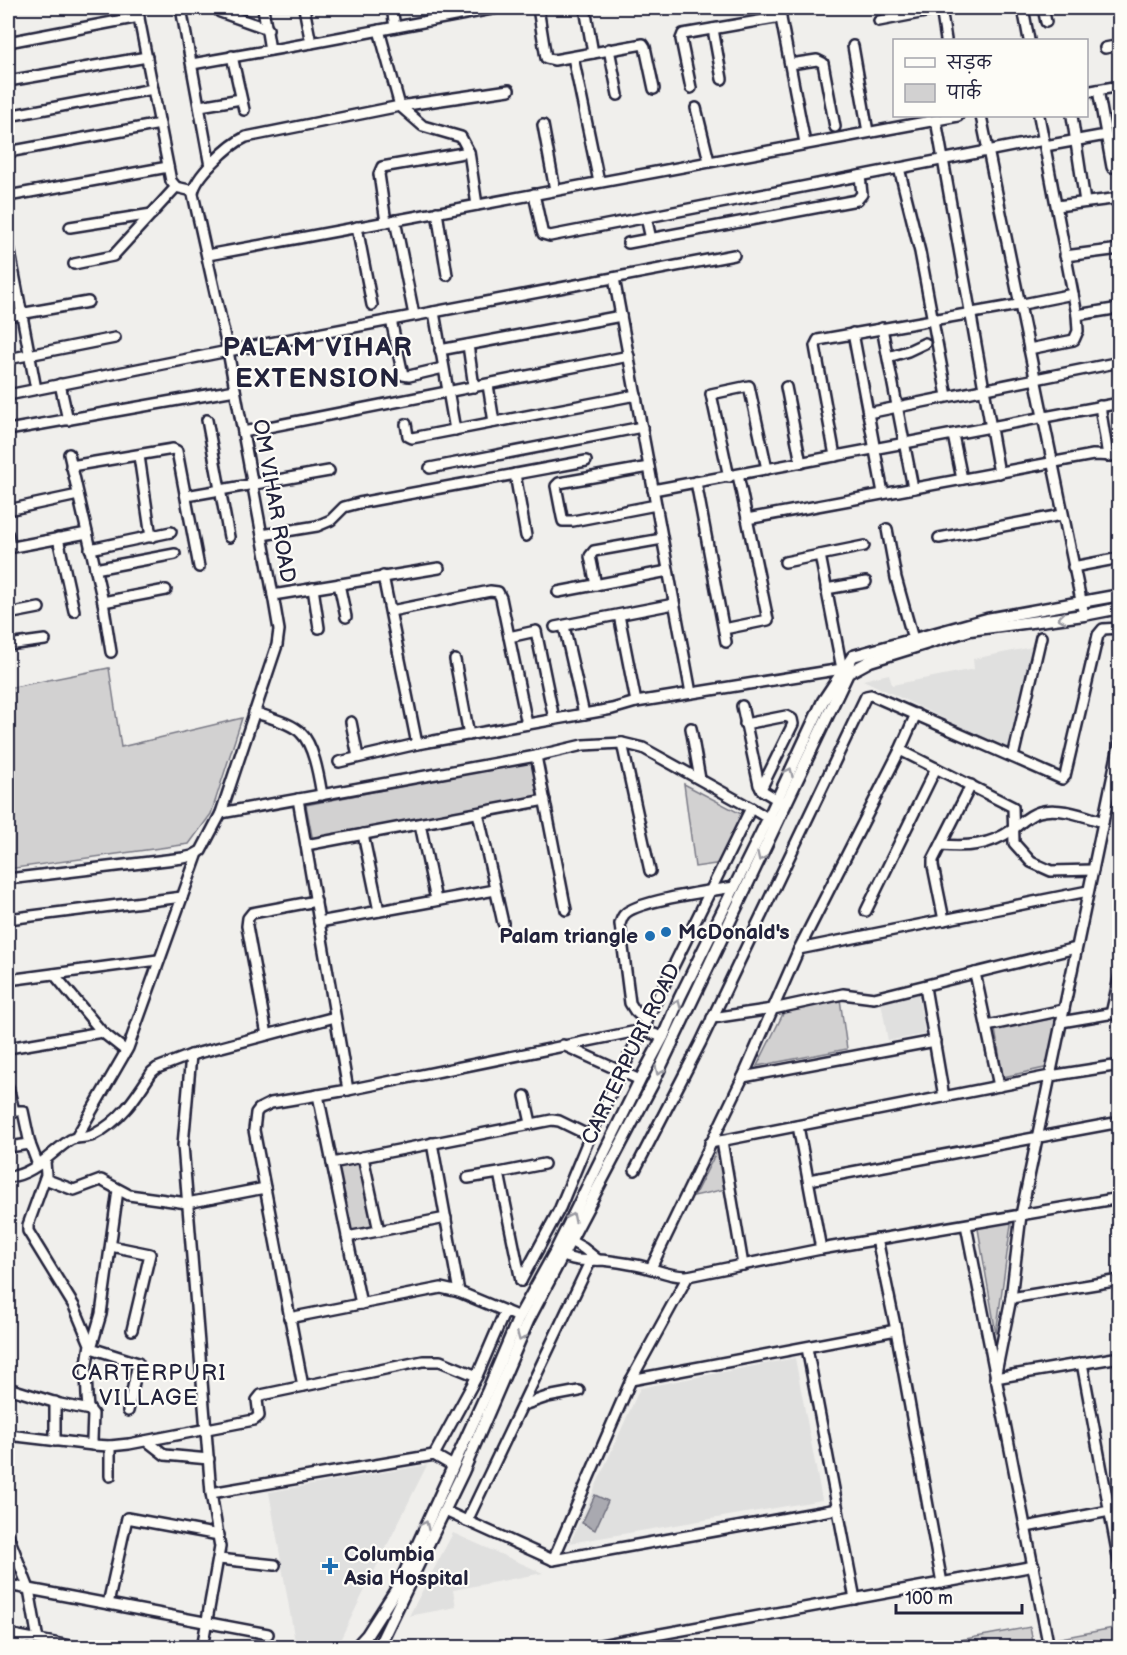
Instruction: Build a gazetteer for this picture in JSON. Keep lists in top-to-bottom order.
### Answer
{
  "streets": {
    "main road": ["CARTERPURI ROAD"],
    "street": ["OM VIHAR ROAD"]
  },
  "districts": ["PALAM VIHAR EXTENSION", "CARTERPURI VILLAGE"],
  "places": {
    "other": ["McDonald's", "Palam triangle"],
    "health": ["Columbia Asia Hospital"]
  },
  "legend": ["सड़क", "पार्क"],
  "scale_bar": "100 m"
}
